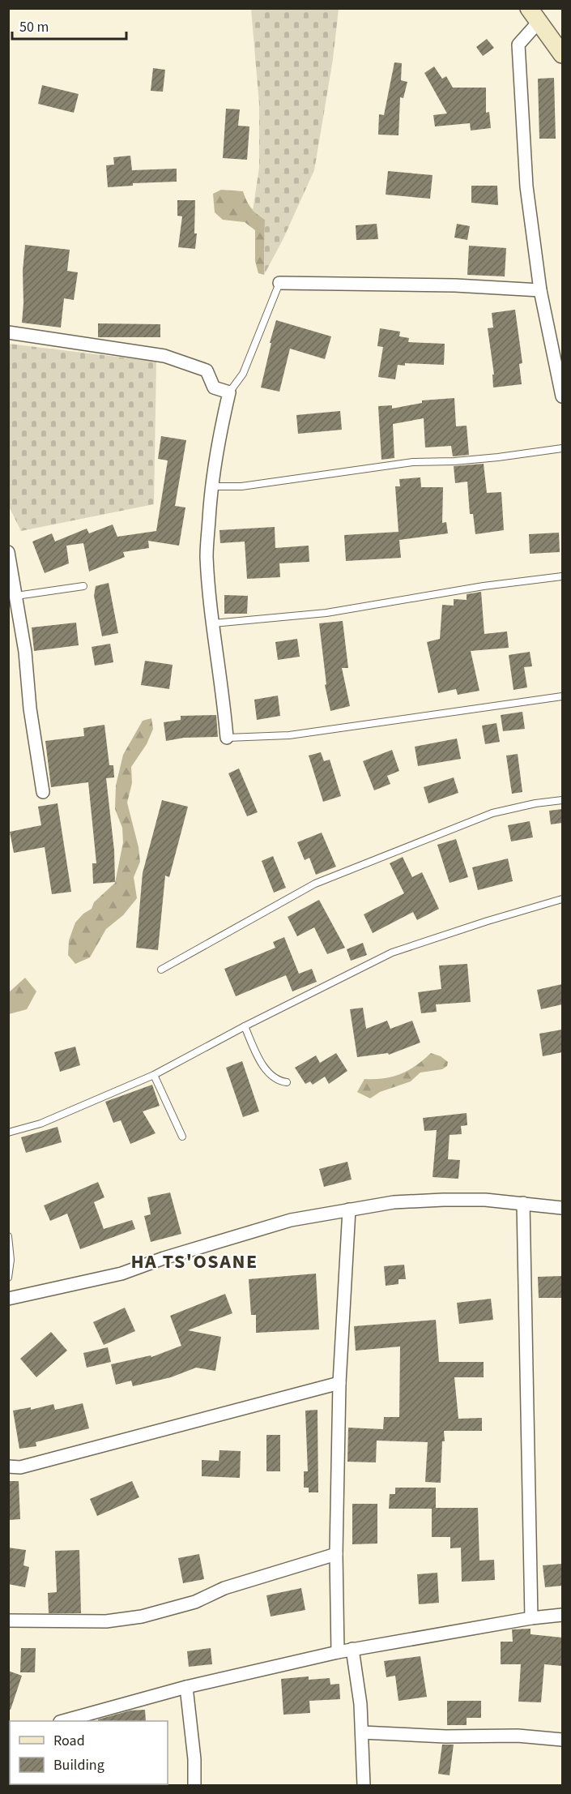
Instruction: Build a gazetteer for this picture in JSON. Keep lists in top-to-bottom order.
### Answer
{
  "districts": ["HA TS'OSANE"],
  "legend": ["Road", "Building"],
  "scale_bar": "50 m"
}
